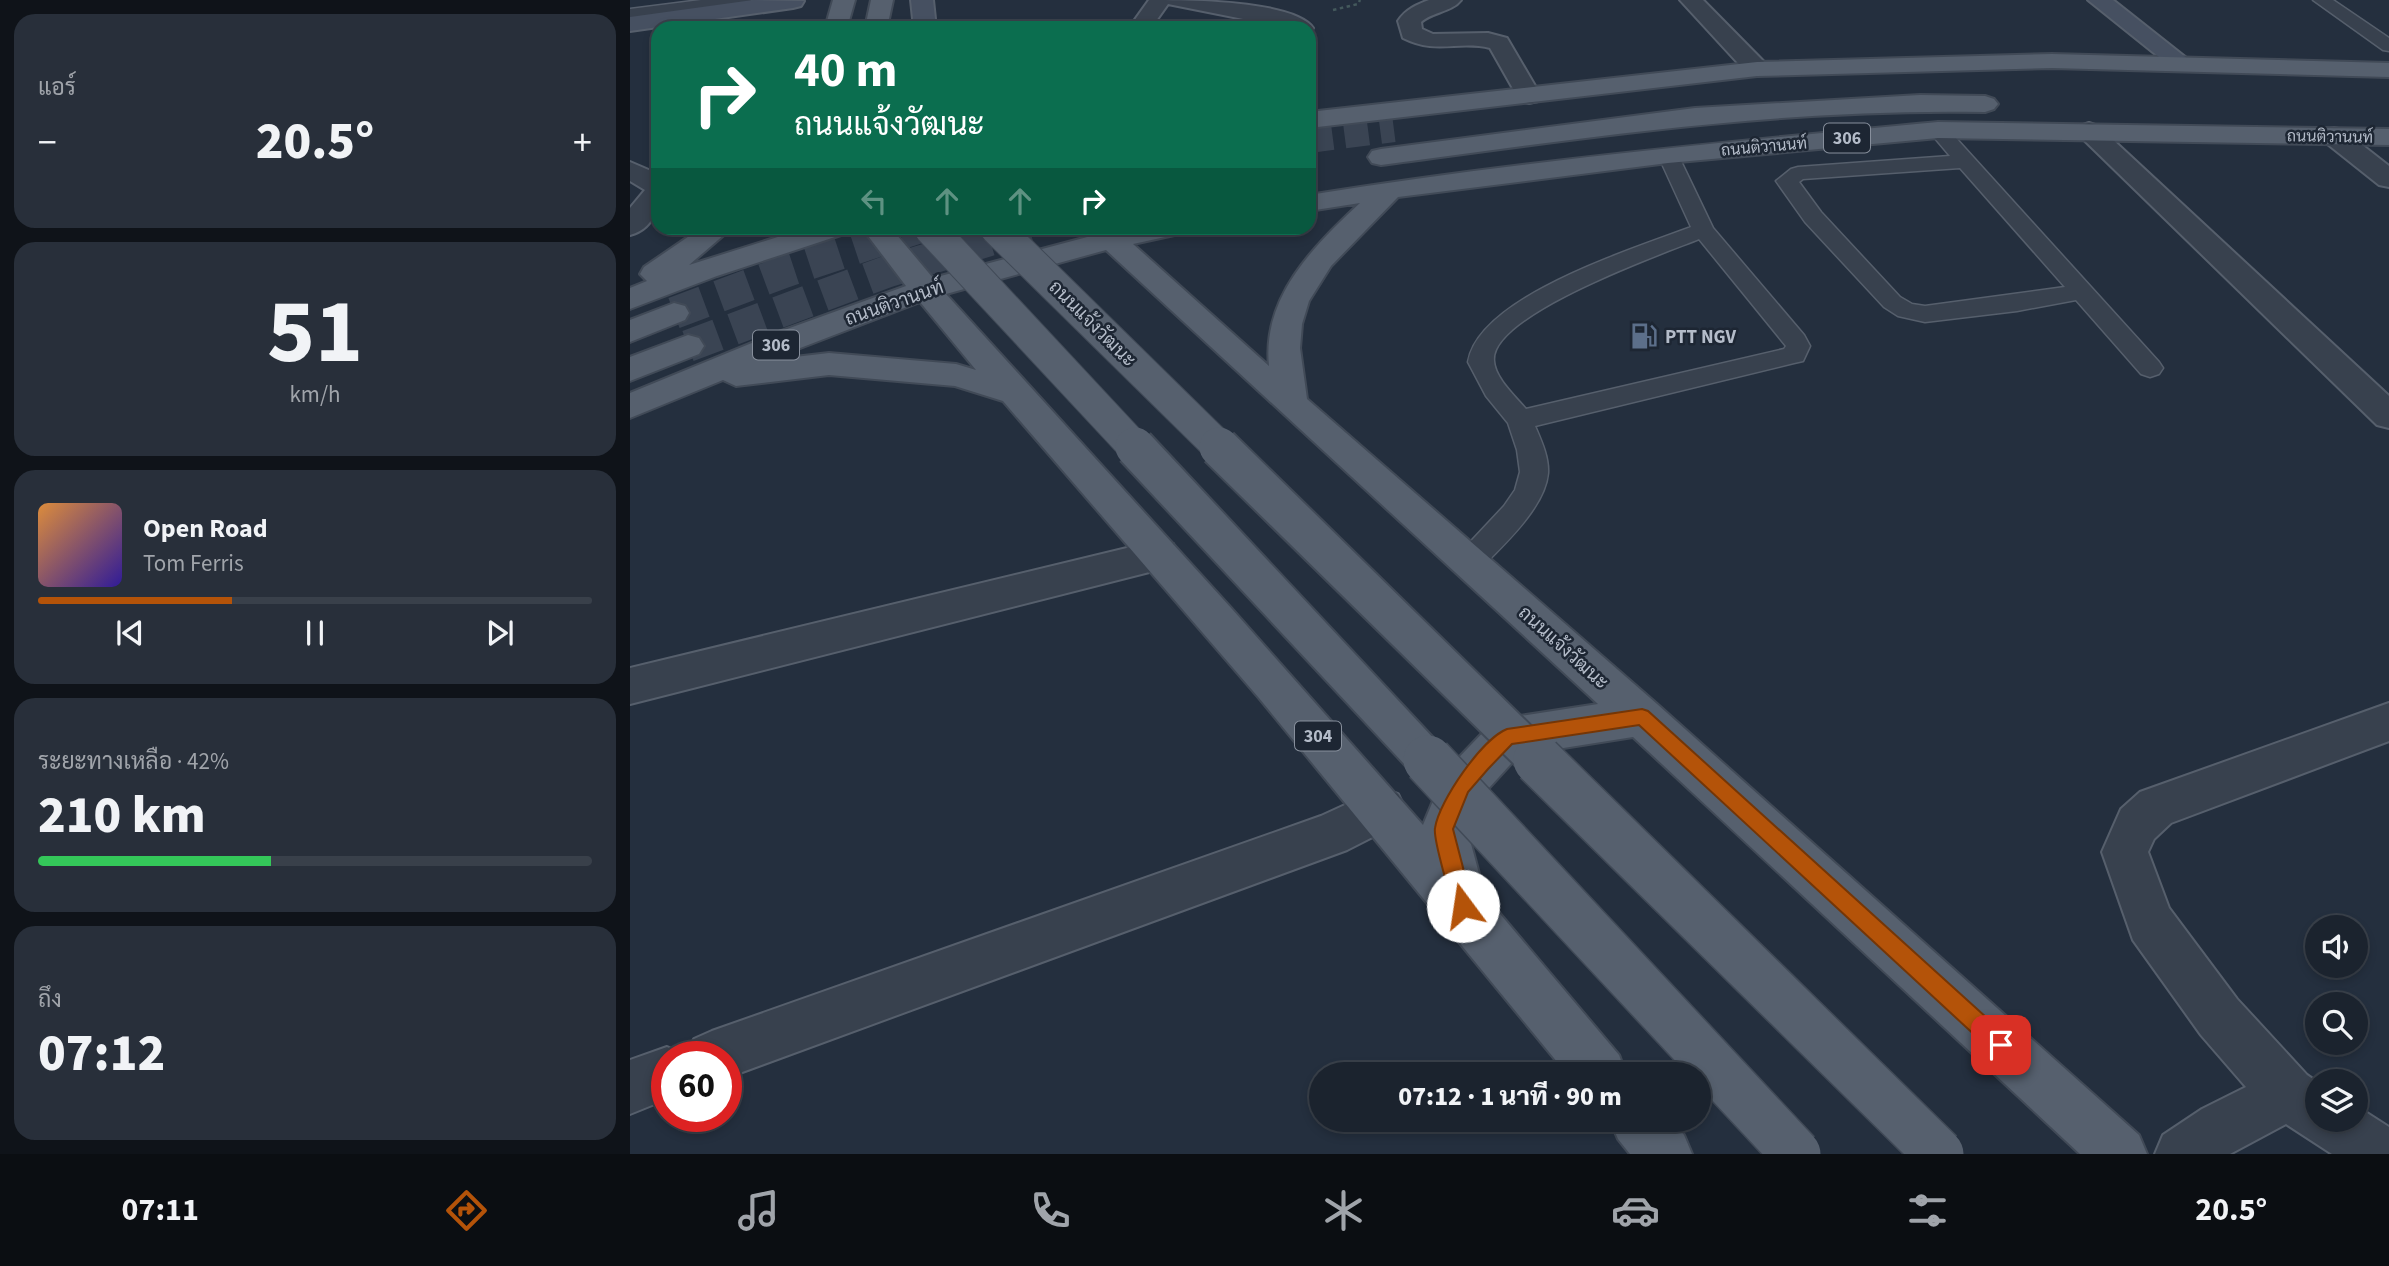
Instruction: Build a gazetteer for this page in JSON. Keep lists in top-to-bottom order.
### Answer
{
  "streets": {
    "main road": [
      "ถนนติวานนท์",
      "306",
      "ถนนแจ้งวัฒนะ",
      "304"
    ]
  },
  "crossings": [
    ["ถนนติวานนท์", "304"]
  ],
  "places": {
    "fuel station": ["PTT NGV"]
  },
  "page": {
    "tile": [
      "แอร์",
      ["51", "km/h"],
      ["ระยะทางเหลือ · 42%", "210 km"],
      ["ถึง", "07:12"]
    ],
    "turn": ["40 m", "ถนนแจ้งวัฒนะ"],
    "heat": ["−", "20.5°", "+"],
    "song": ["Open Road", "Tom Ferris"],
    "limit": "60",
    "trip": "07:12 · 1 นาที · 90 m",
    "tabs": ["07:11", "20.5°"]
  }
}
